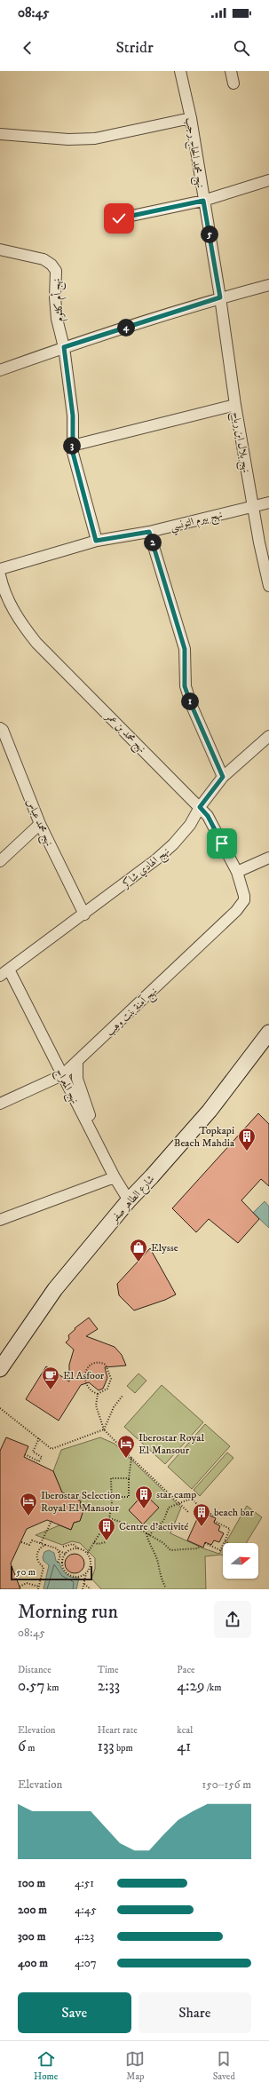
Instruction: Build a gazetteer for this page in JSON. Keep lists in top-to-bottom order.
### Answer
{
  "streets": {
    "main road": ["شارع الطاهر صفر"],
    "street": [
      "نهج محمد الحاج رجب",
      "نهج أم كلثوم",
      "نهج بلال ابن رباح",
      "نهج بيرم التونسي",
      "نهج محمد بن عمر",
      "نهج محمد عباس",
      "نهج الهادي شاكر",
      "نهج آمنة بنت وهب",
      "نهج المعراج"
    ]
  },
  "crossings": [
    ["نهج محمد الحاج رجب", "نهج بلال ابن رباح"],
    ["نهج أم كلثوم", "نهج بيرم التونسي"],
    ["نهج بلال ابن رباح", "نهج بيرم التونسي"],
    ["نهج محمد بن عمر", "نهج الهادي شاكر"],
    ["نهج محمد بن عمر", "نهج آمنة بنت وهب"],
    ["نهج محمد عباس", "نهج الهادي شاكر"],
    ["نهج الهادي شاكر", "نهج المعراج"],
    ["نهج آمنة بنت وهب", "نهج المعراج"],
    ["نهج المعراج", "شارع الطاهر صفر"]
  ],
  "places": {
    "building": [
      "Topkapi Beach Mahdia",
      "star camp",
      "beach bar",
      "Centre d'activité"
    ],
    "shop": ["Elysse"],
    "cafe": ["El Asfoor"],
    "hotel": ["Iberostar Royal El Mansour", "Iberostar Selection Royal El Mansour"]
  },
  "scale_bar": "50 m",
  "north": "right",
  "page": {
    "status": "08:45",
    "header": "Stridr",
    "pins": [
      "5",
      "4",
      "3",
      "2",
      "1"
    ],
    "scale": "50 m",
    "heading": ["Morning run", "08:45"],
    "stats": [
      ["Distance", "0.57 km"],
      ["Time", "2:33"],
      ["Pace", "4:29 /km"],
      ["Elevation", "6 m"],
      ["Heart rate", "133 bpm"],
      ["kcal", "41"]
    ],
    "chart": ["Elevation", "150–156 m"],
    "list": [
      {
        "name": "100 m",
        "note": "4:51"
      },
      {
        "name": "200 m",
        "note": "4:45"
      },
      {
        "name": "300 m",
        "note": "4:23"
      },
      {
        "name": "400 m",
        "note": "4:07"
      }
    ],
    "buttons": ["Save", "Share"],
    "tabs": ["Home", "Map", "Saved"]
  }
}
